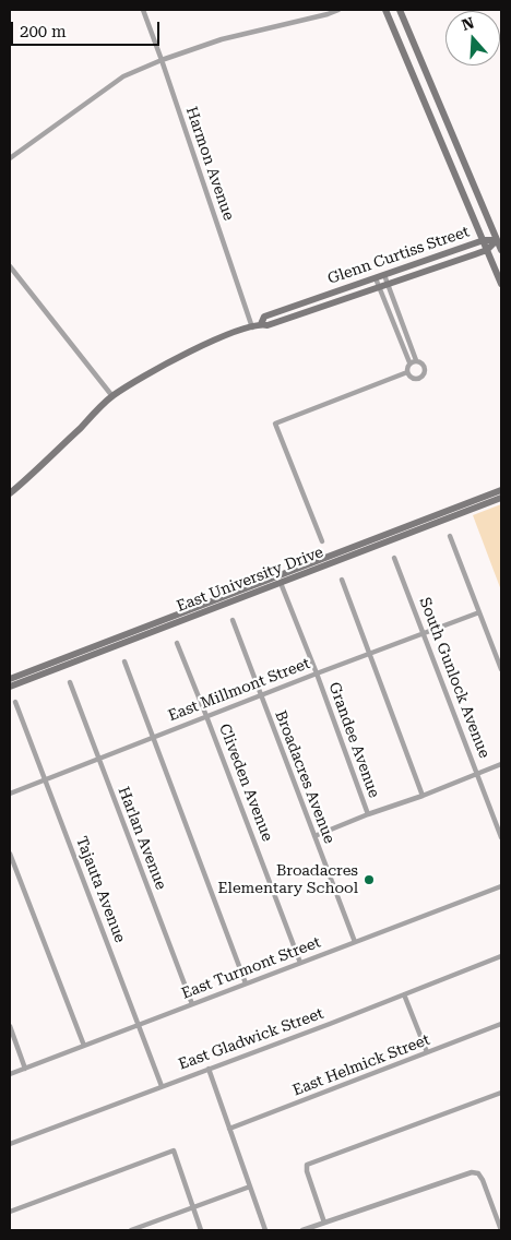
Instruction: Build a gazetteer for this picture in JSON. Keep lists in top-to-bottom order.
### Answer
{
  "streets": {
    "street": [
      "Harmon Avenue",
      "Glenn Curtiss Street",
      "East University Drive",
      "South Gunlock Avenue",
      "East Millmont Street",
      "Grandee Avenue",
      "Broadacres Avenue",
      "Cliveden Avenue",
      "Harlan Avenue",
      "Tajauta Avenue",
      "East Turmont Street",
      "East Gladwick Street",
      "East Helmick Street"
    ]
  },
  "crossings": [
    ["Harmon Avenue", "Glenn Curtiss Street"],
    ["East University Drive", "Grandee Avenue"],
    ["South Gunlock Avenue", "East Millmont Street"],
    ["East Millmont Street", "Grandee Avenue"],
    ["East Millmont Street", "Broadacres Avenue"],
    ["East Millmont Street", "Cliveden Avenue"],
    ["East Millmont Street", "Harlan Avenue"],
    ["East Millmont Street", "Tajauta Avenue"],
    ["Broadacres Avenue", "East Turmont Street"],
    ["Cliveden Avenue", "East Turmont Street"],
    ["Harlan Avenue", "East Turmont Street"],
    ["Tajauta Avenue", "East Turmont Street"],
    ["Tajauta Avenue", "East Gladwick Street"]
  ],
  "places": ["Broadacres Elementary School"],
  "scale_bar": "200 m",
  "north": "top"
}
